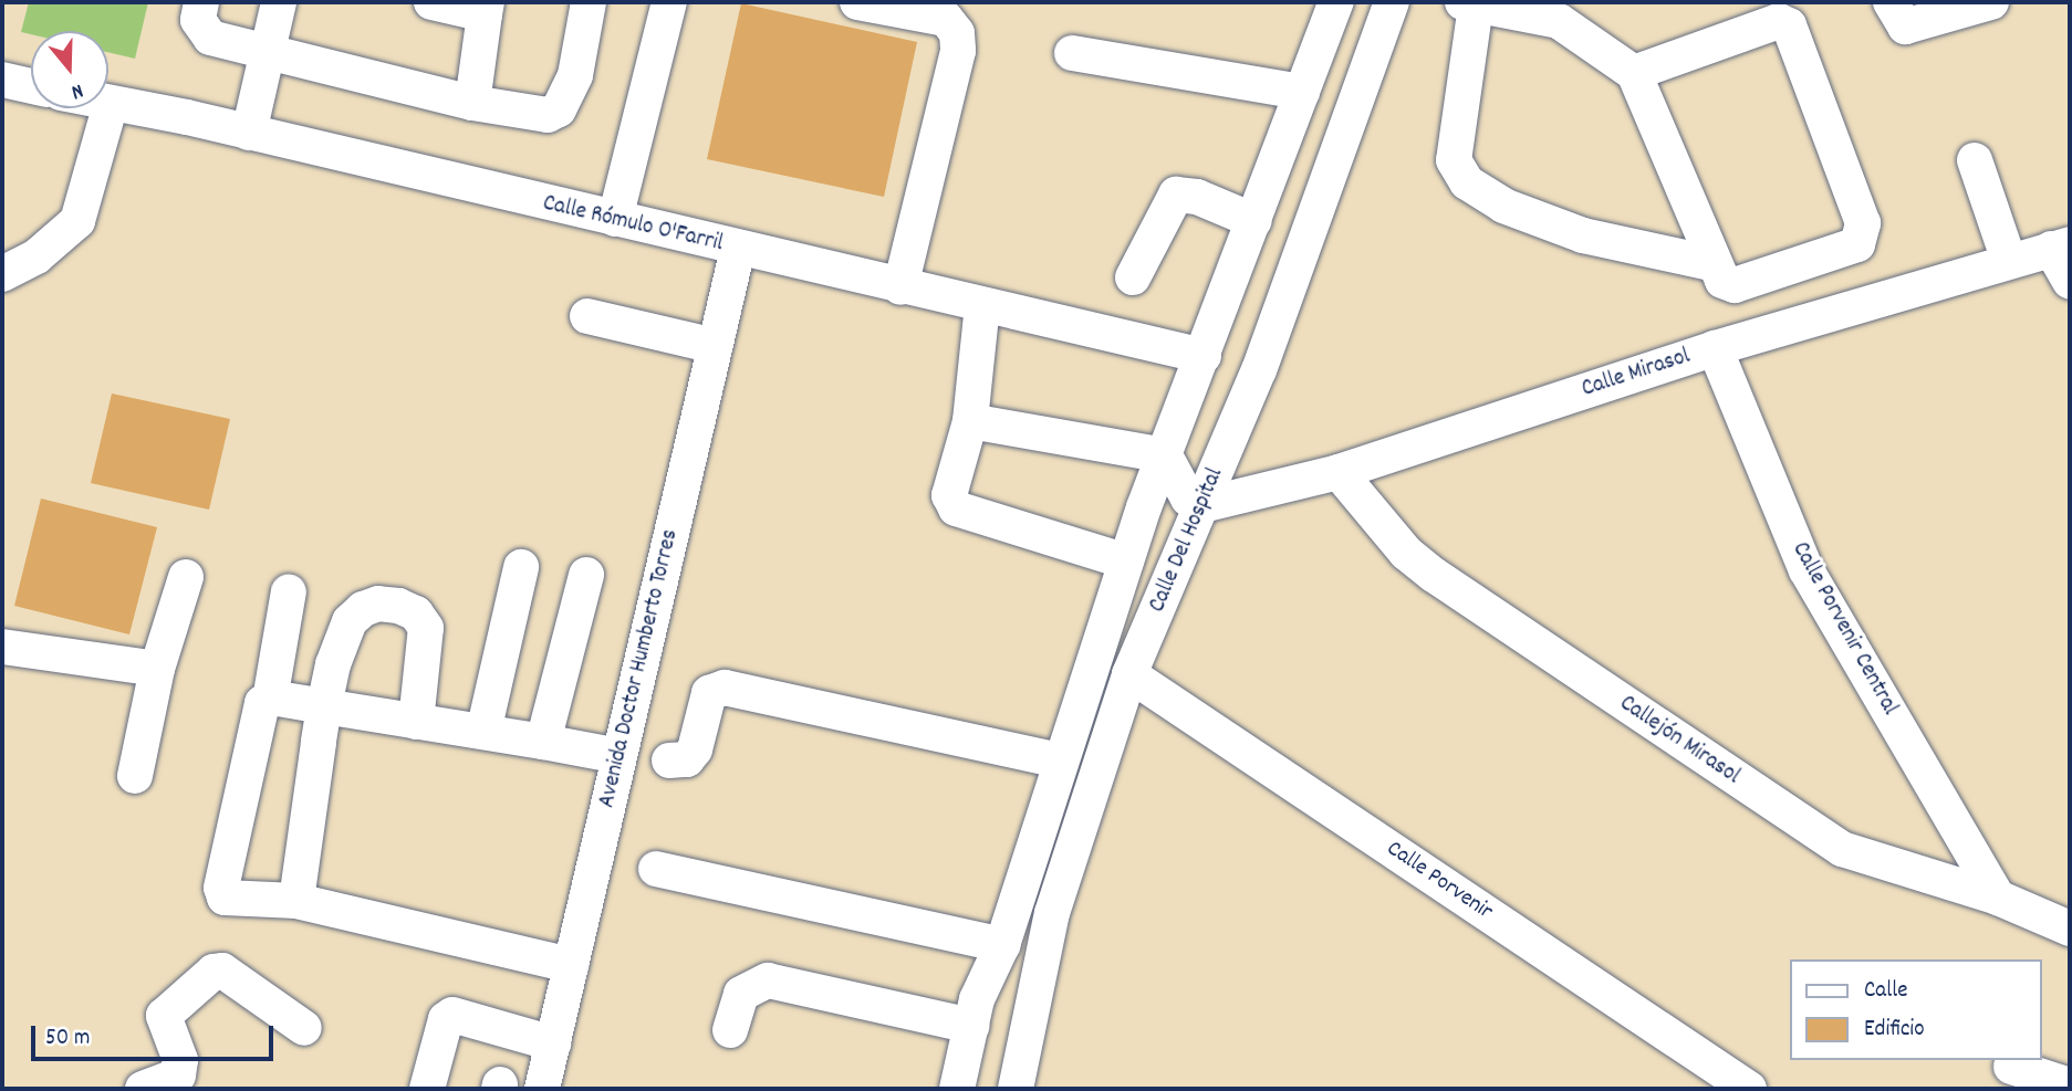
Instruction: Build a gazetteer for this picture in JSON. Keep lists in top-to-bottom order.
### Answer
{
  "streets": {
    "street": [
      "Calle Rómulo O'Farril",
      "Calle Mirasol",
      "Calle Del Hospital",
      "Calle Porvenir Central",
      "Avenida Doctor Humberto Torres",
      "Callejón Mirasol",
      "Calle Porvenir"
    ]
  },
  "crossings": [
    ["Calle Rómulo O'Farril", "Calle Del Hospital"],
    ["Calle Rómulo O'Farril", "Avenida Doctor Humberto Torres"],
    ["Calle Mirasol", "Calle Del Hospital"],
    ["Calle Mirasol", "Calle Porvenir Central"],
    ["Calle Mirasol", "Callejón Mirasol"],
    ["Calle Del Hospital", "Calle Porvenir"],
    ["Calle Porvenir Central", "Callejón Mirasol"]
  ],
  "legend": ["Calle", "Edificio"],
  "scale_bar": "50 m",
  "north": "bottom"
}
